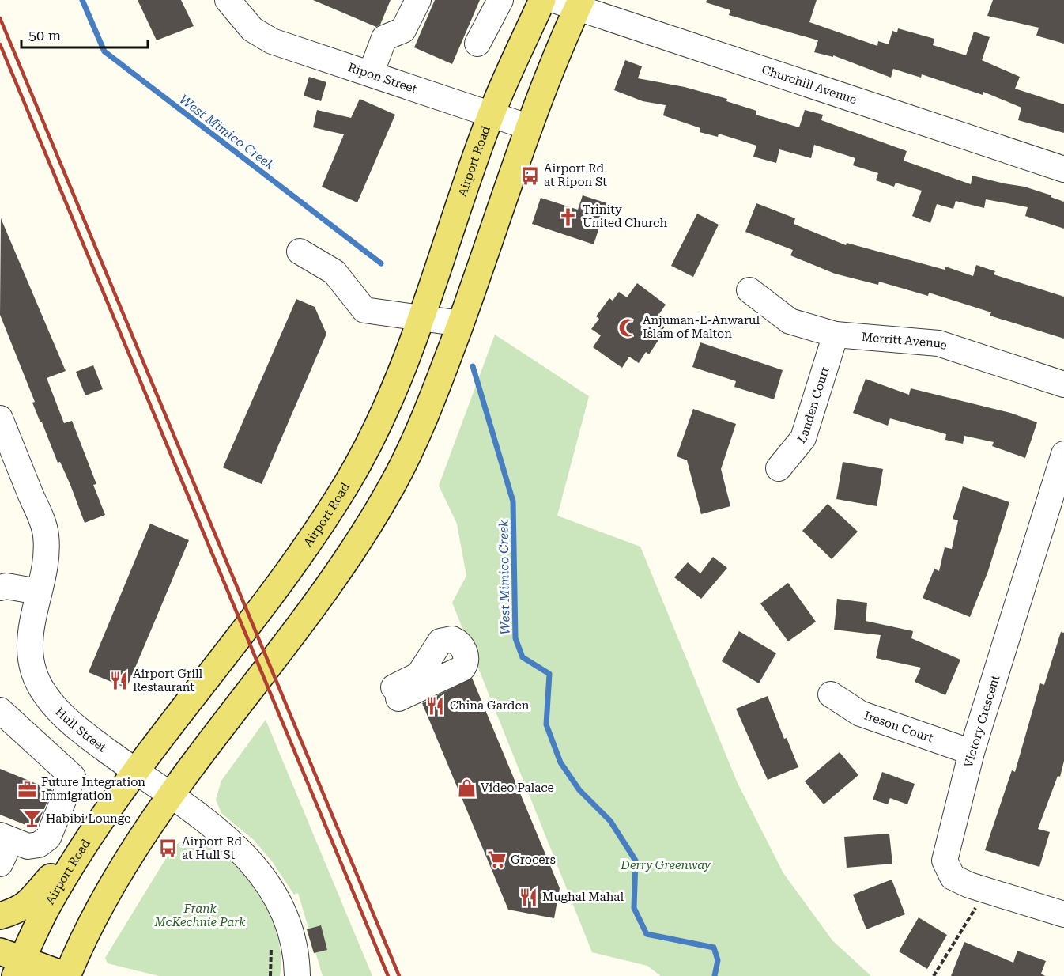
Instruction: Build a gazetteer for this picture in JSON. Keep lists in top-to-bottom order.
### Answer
{
  "streets": {
    "main road": ["Airport Road"],
    "street": [
      "Ripon Street",
      "Churchill Avenue",
      "Merritt Avenue",
      "Landen Court",
      "Victory Crescent",
      "Ireson Court",
      "Hull Street"
    ]
  },
  "crossings": [
    ["Ripon Street", "Airport Road"],
    ["Airport Road", "Hull Street"],
    ["Merritt Avenue", "Landen Court"],
    ["Victory Crescent", "Ireson Court"]
  ],
  "water": ["West Mimico Creek"],
  "parks": ["Derry Greenway", "Frank McKechnie Park"],
  "places": {
    "bus stop": ["Airport Rd at Ripon St", "Airport Rd at Hull St"],
    "church": ["Trinity United Church"],
    "mosque": ["Anjuman-E-Anwarul Islam of Malton"],
    "restaurant": ["Airport Grill Restaurant", "China Garden", "Mughal Mahal"],
    "shop": ["Video Palace"],
    "office": ["Future Integration Immigration"],
    "bar": ["Habibi Lounge"],
    "supermarket": ["Grocers"]
  },
  "scale_bar": "50 m"
}
